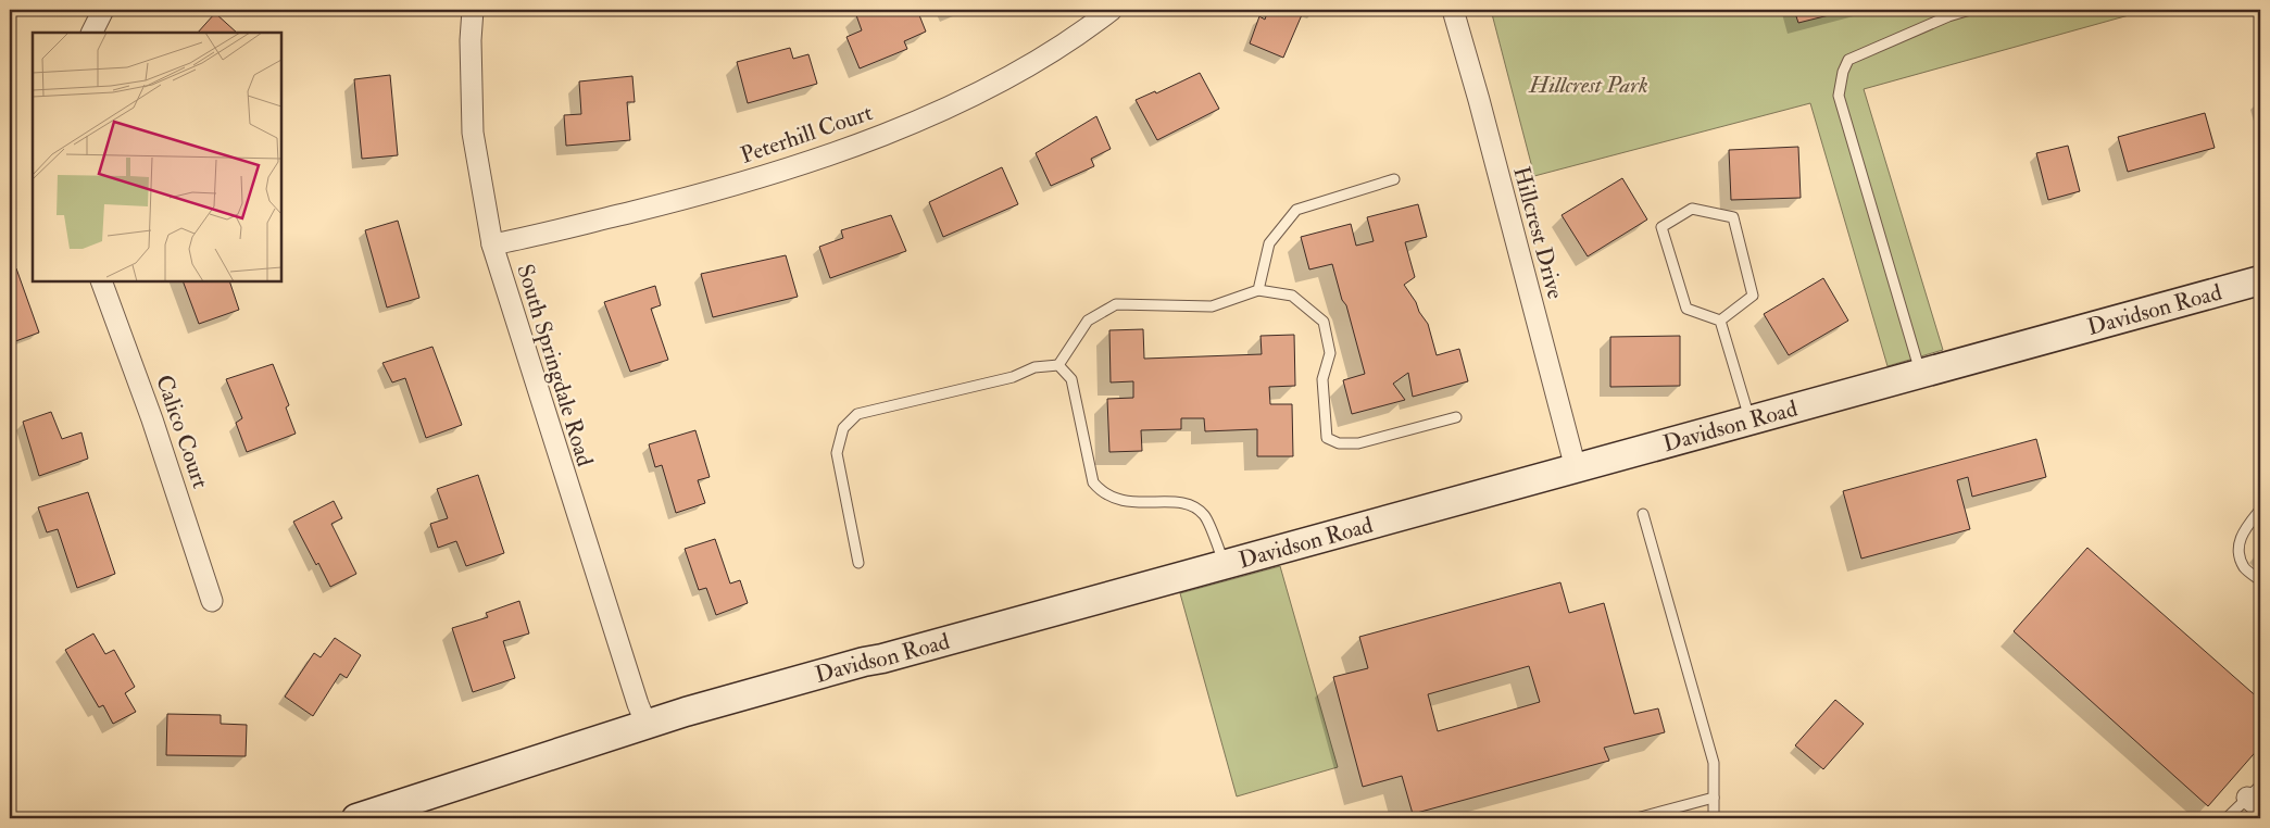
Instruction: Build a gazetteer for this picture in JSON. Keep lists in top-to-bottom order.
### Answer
{
  "streets": {
    "street": [
      "Peterhill Court",
      "Hillcrest Drive",
      "Davidson Road",
      "South Springdale Road",
      "Calico Court"
    ]
  },
  "crossings": [
    ["Peterhill Court", "South Springdale Road"],
    ["Hillcrest Drive", "Davidson Road"],
    ["Davidson Road", "South Springdale Road"]
  ],
  "parks": ["Hillcrest Park"]
}
